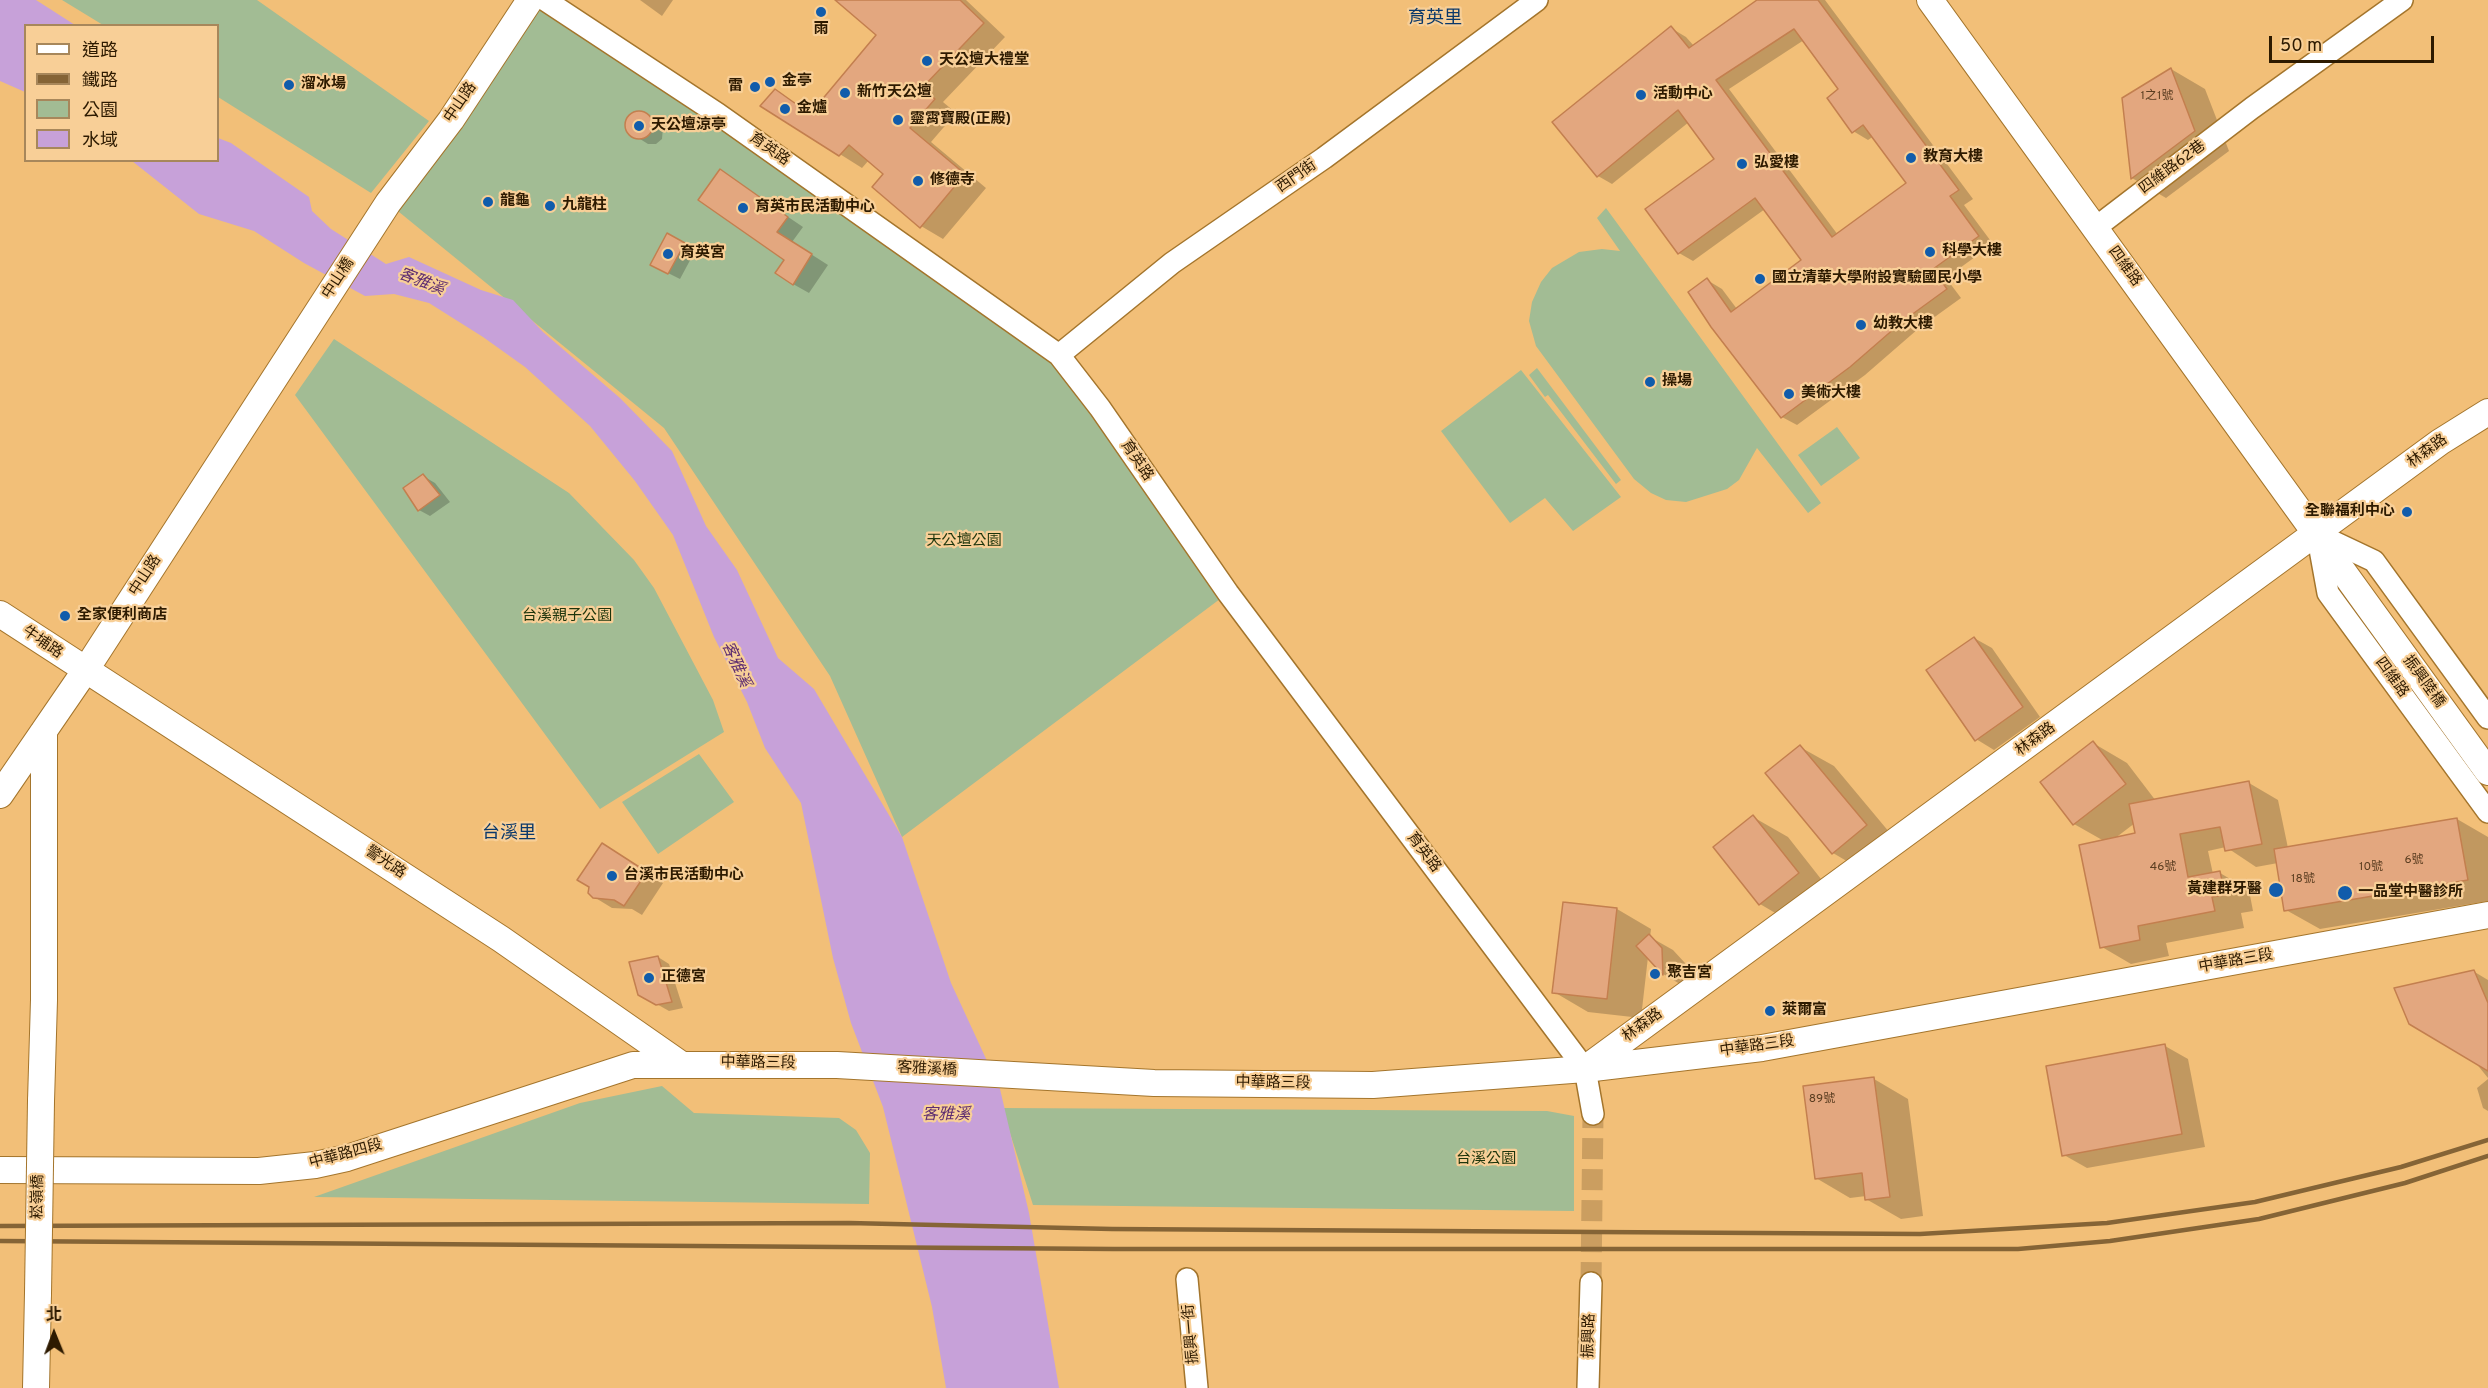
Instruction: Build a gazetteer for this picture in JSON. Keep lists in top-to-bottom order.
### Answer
{
  "streets": {
    "street": [
      "中山路",
      "育英路",
      "四維路62巷",
      "西門街",
      "四維路",
      "中山橋",
      "林森路",
      "牛埔路",
      "振興陸橋",
      "警光路",
      "中華路三段",
      "客雅溪橋",
      "中華路四段",
      "崧嶺橋",
      "振興一街",
      "振興路"
    ]
  },
  "crossings": [
    ["中山路", "中山橋"],
    ["中山路", "牛埔路"],
    ["中山路", "警光路"],
    ["中山路", "崧嶺橋"],
    ["育英路", "西門街"],
    ["育英路", "林森路"],
    ["育英路", "中華路三段"],
    ["四維路62巷", "四維路"],
    ["四維路", "林森路"],
    ["四維路", "振興陸橋"],
    ["林森路", "中華路三段"],
    ["牛埔路", "警光路"],
    ["警光路", "中華路三段"],
    ["警光路", "中華路四段"],
    ["中華路三段", "客雅溪橋"],
    ["中華路三段", "中華路四段"]
  ],
  "districts": ["育英里", "台溪里"],
  "water": ["客雅溪"],
  "parks": ["天公壇公園", "台溪親子公園", "台溪公園"],
  "places": [
    "雨",
    "天公壇大禮堂",
    "金亭",
    "溜冰場",
    "雷",
    "新竹天公壇",
    "活動中心",
    "金爐",
    "靈霄寶殿(正殿)",
    "天公壇涼亭",
    "教育大樓",
    "弘愛樓",
    "修德寺",
    "龍龜",
    "九龍柱",
    "育英市民活動中心",
    "科學大樓",
    "育英宮",
    "國立清華大學附設實驗國民小學",
    "幼教大樓",
    "操場",
    "美術大樓",
    "全聯福利中心",
    "全家便利商店",
    "台溪市民活動中心",
    "黃建群牙醫",
    "一品堂中醫診所",
    "聚吉宮",
    "正德宮",
    "萊爾富"
  ],
  "house_numbers": [
    "1之1號",
    "6號",
    "46號",
    "10號",
    "18號",
    "89號"
  ],
  "legend": [
    "道路",
    "鐵路",
    "公園",
    "水域"
  ],
  "scale_bar": "50 m",
  "north": "top"
}
